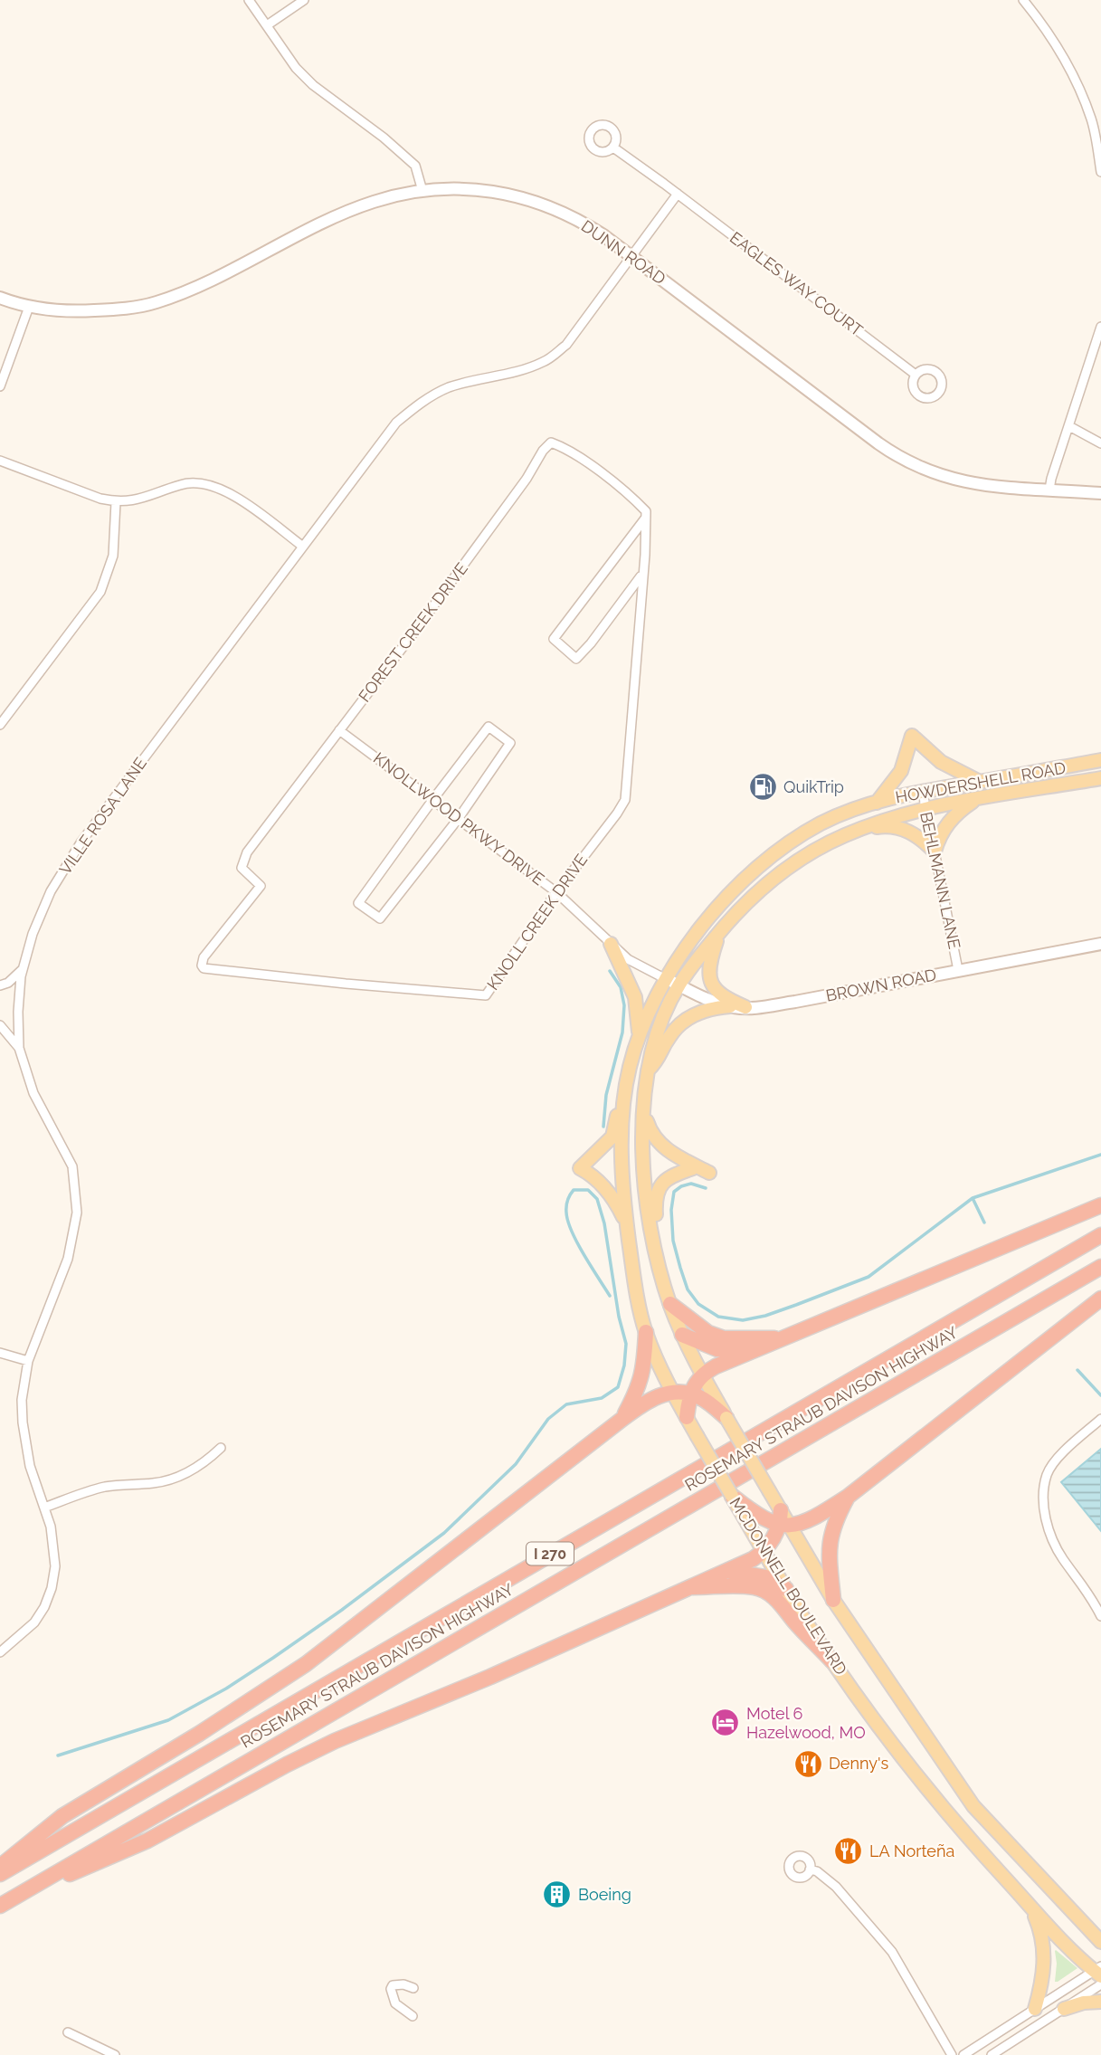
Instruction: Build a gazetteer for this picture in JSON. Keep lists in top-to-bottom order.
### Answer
{
  "streets": {
    "highway": ["ROSEMARY STRAUB DAVISON HIGHWAY", "I 270"],
    "main road": ["HOWDERSHELL ROAD", "MCDONNELL BOULEVARD"],
    "street": [
      "DUNN ROAD",
      "EAGLES WAY COURT",
      "FOREST CREEK DRIVE",
      "VILLE ROSA LANE",
      "KNOLLWOOD PKWY DRIVE",
      "BEHLMANN LANE",
      "KNOLL CREEK DRIVE",
      "BROWN ROAD"
    ]
  },
  "crossings": [
    ["DUNN ROAD", "VILLE ROSA LANE"],
    ["FOREST CREEK DRIVE", "KNOLLWOOD PKWY DRIVE"],
    ["FOREST CREEK DRIVE", "KNOLL CREEK DRIVE"],
    ["HOWDERSHELL ROAD", "KNOLLWOOD PKWY DRIVE"],
    ["HOWDERSHELL ROAD", "BEHLMANN LANE"],
    ["HOWDERSHELL ROAD", "BROWN ROAD"],
    ["HOWDERSHELL ROAD", "MCDONNELL BOULEVARD"],
    ["KNOLLWOOD PKWY DRIVE", "KNOLL CREEK DRIVE"],
    ["KNOLLWOOD PKWY DRIVE", "BROWN ROAD"],
    ["KNOLLWOOD PKWY DRIVE", "MCDONNELL BOULEVARD"],
    ["BEHLMANN LANE", "BROWN ROAD"],
    ["BROWN ROAD", "MCDONNELL BOULEVARD"]
  ],
  "places": {
    "fuel station": ["QuikTrip"],
    "hotel": ["Motel 6 Hazelwood, MO"],
    "restaurant": ["Denny's", "LA Norteña"],
    "building": ["Boeing"]
  }
}
